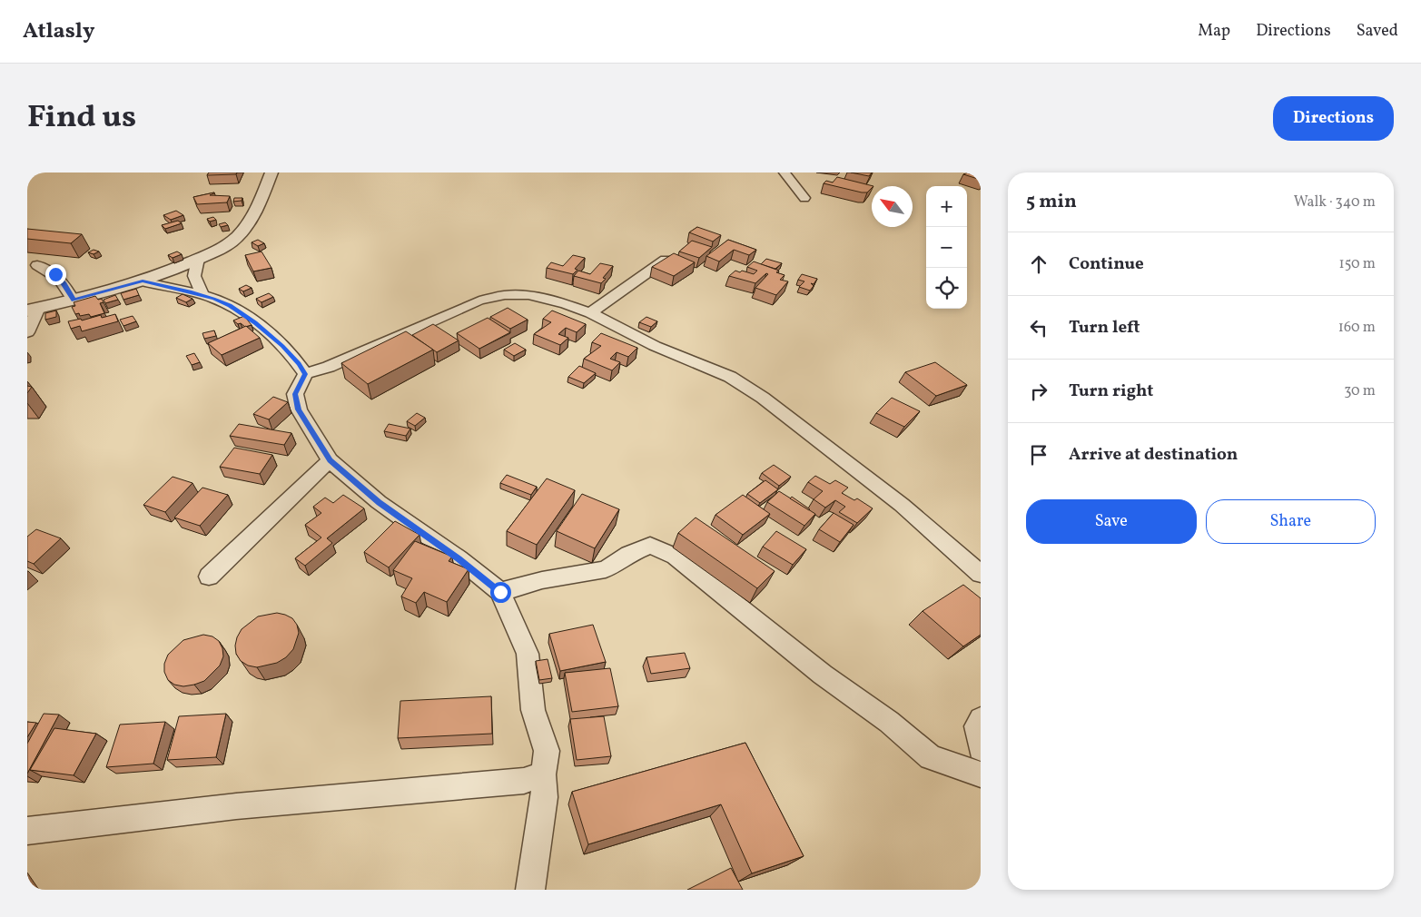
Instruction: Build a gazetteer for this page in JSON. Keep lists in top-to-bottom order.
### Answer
{
  "north": "top left",
  "page": {
    "header": "Atlasly",
    "nav": ["Map", "Directions", "Saved"],
    "title": "Find us",
    "buttons": [
      "Directions",
      ["Save", "Share"]
    ],
    "heading": ["5 min", "Walk · 340 m"],
    "map_buttons": ["+", "−"],
    "list": [
      ["Continue", "150 m"],
      ["Turn left", "160 m"],
      ["Turn right", "30 m"],
      "Arrive at destination"
    ]
  }
}
